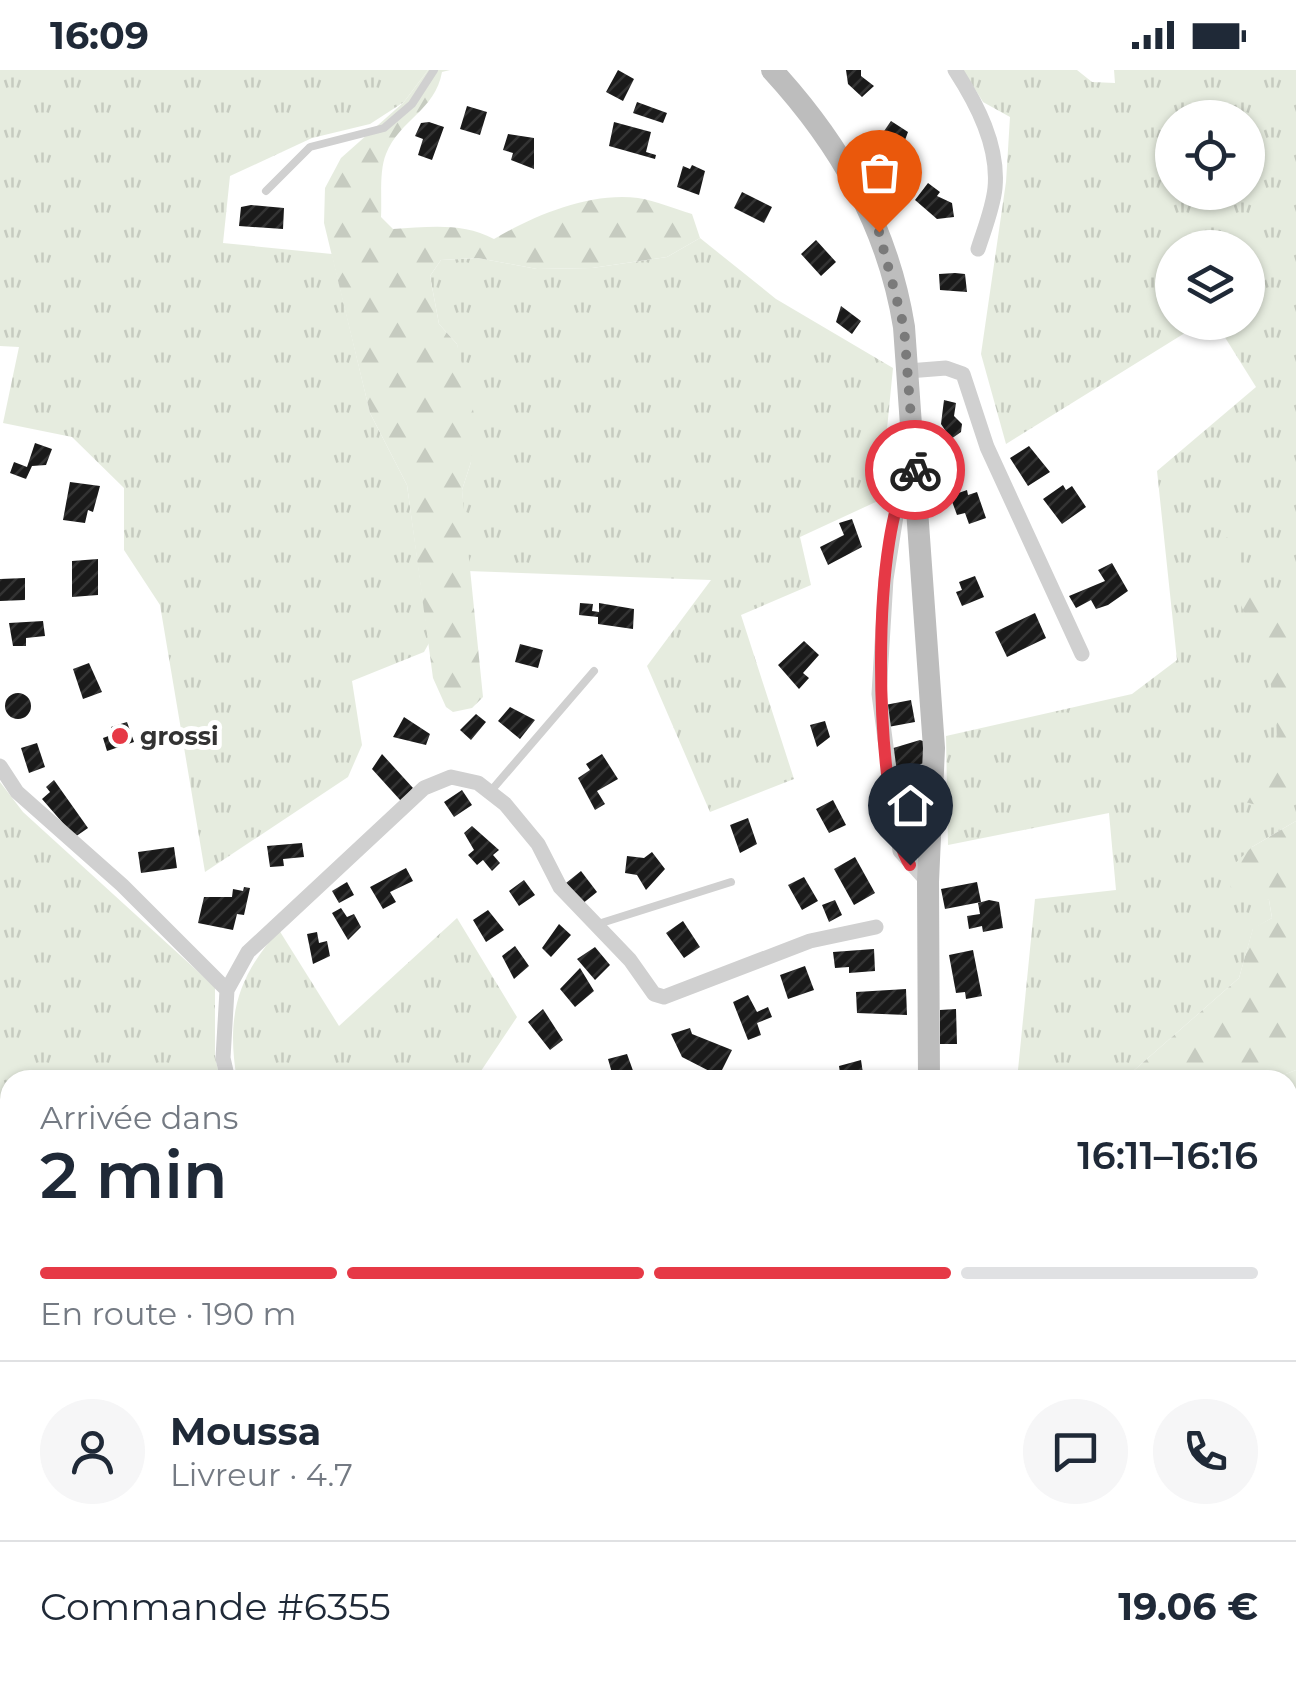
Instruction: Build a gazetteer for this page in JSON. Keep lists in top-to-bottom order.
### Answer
{
  "places": ["grossi"],
  "page": {
    "status": "16:09",
    "heading": ["2 min", "Arrivée dans", "16:11–16:16"],
    "panel": [
      "Moussa",
      "Livreur · 4.7",
      "Commande #6355",
      "19.06 €"
    ],
    "bar": "En route · 190 m"
  }
}
